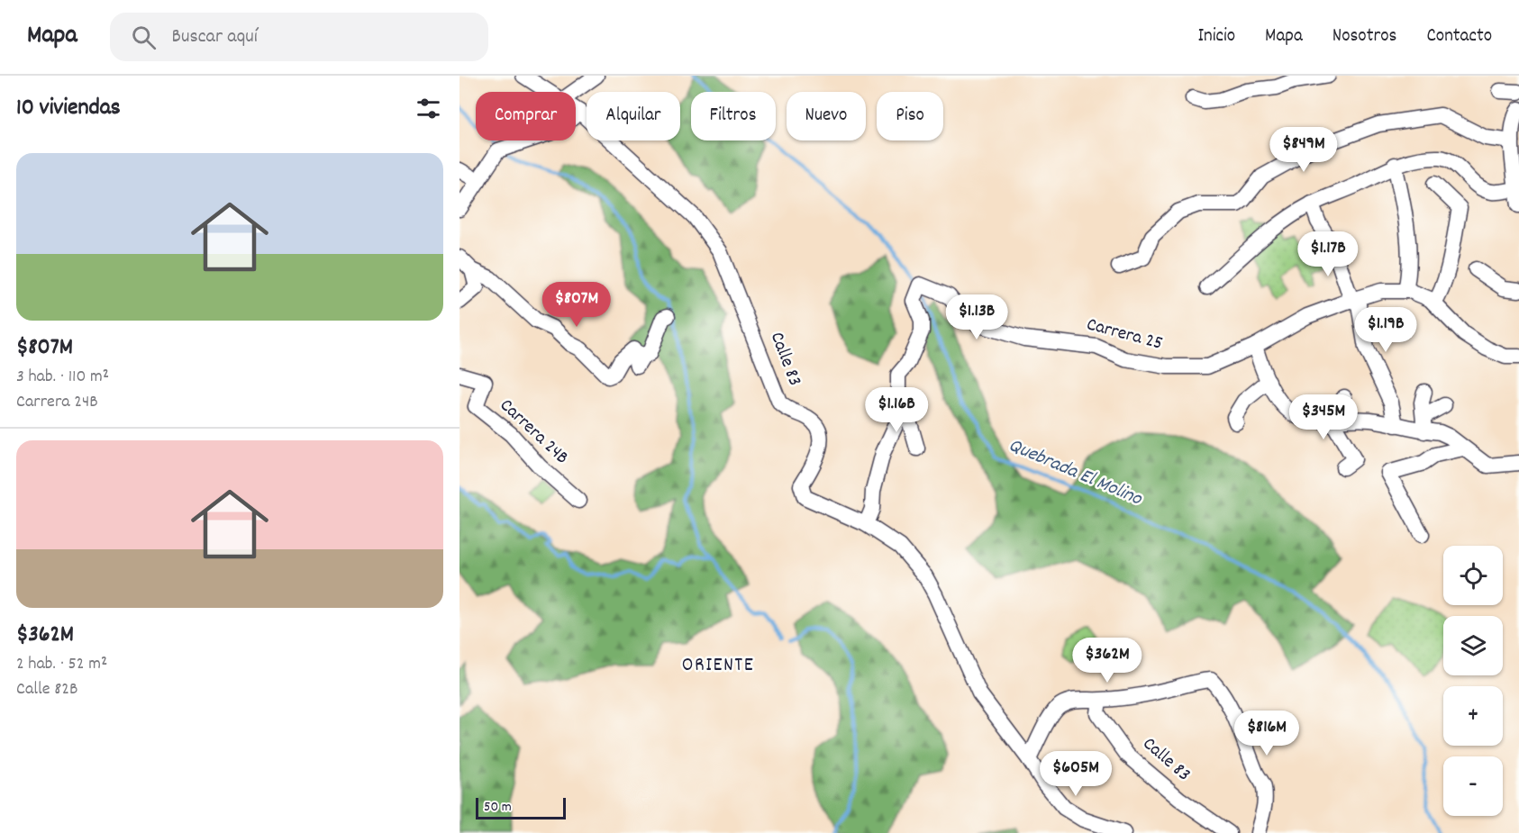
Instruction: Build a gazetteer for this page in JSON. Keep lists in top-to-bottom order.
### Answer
{
  "streets": {
    "street": ["Carrera 25", "Calle 83", "Carrera 24B"]
  },
  "crossings": [
    ["Carrera 25", "Calle 83"]
  ],
  "districts": ["ORIENTE"],
  "water": ["Quebrada El Molino"],
  "scale_bar": "50 m",
  "page": {
    "header": "Mapa",
    "search": "Buscar aquí",
    "nav": [
      "Inicio",
      "Mapa",
      "Nosotros",
      "Contacto"
    ],
    "heading": "10 viviendas",
    "chip": [
      "Comprar",
      "Alquilar",
      "Filtros",
      "Nuevo",
      "Piso"
    ],
    "price": [
      "$849M",
      "$1.17B",
      "$807M",
      "$1.13B",
      "$1.19B",
      "$1.16B",
      "$345M",
      "$362M",
      "$816M",
      "$605M"
    ],
    "list": [
      {
        "name": "$807M",
        "note": "3 hab. · 110 m² · Carrera 24B"
      },
      {
        "name": "$362M",
        "note": "2 hab. · 52 m² · Calle 82B"
      }
    ],
    "map_buttons": ["+", "−"],
    "scale": "50 m"
  }
}
